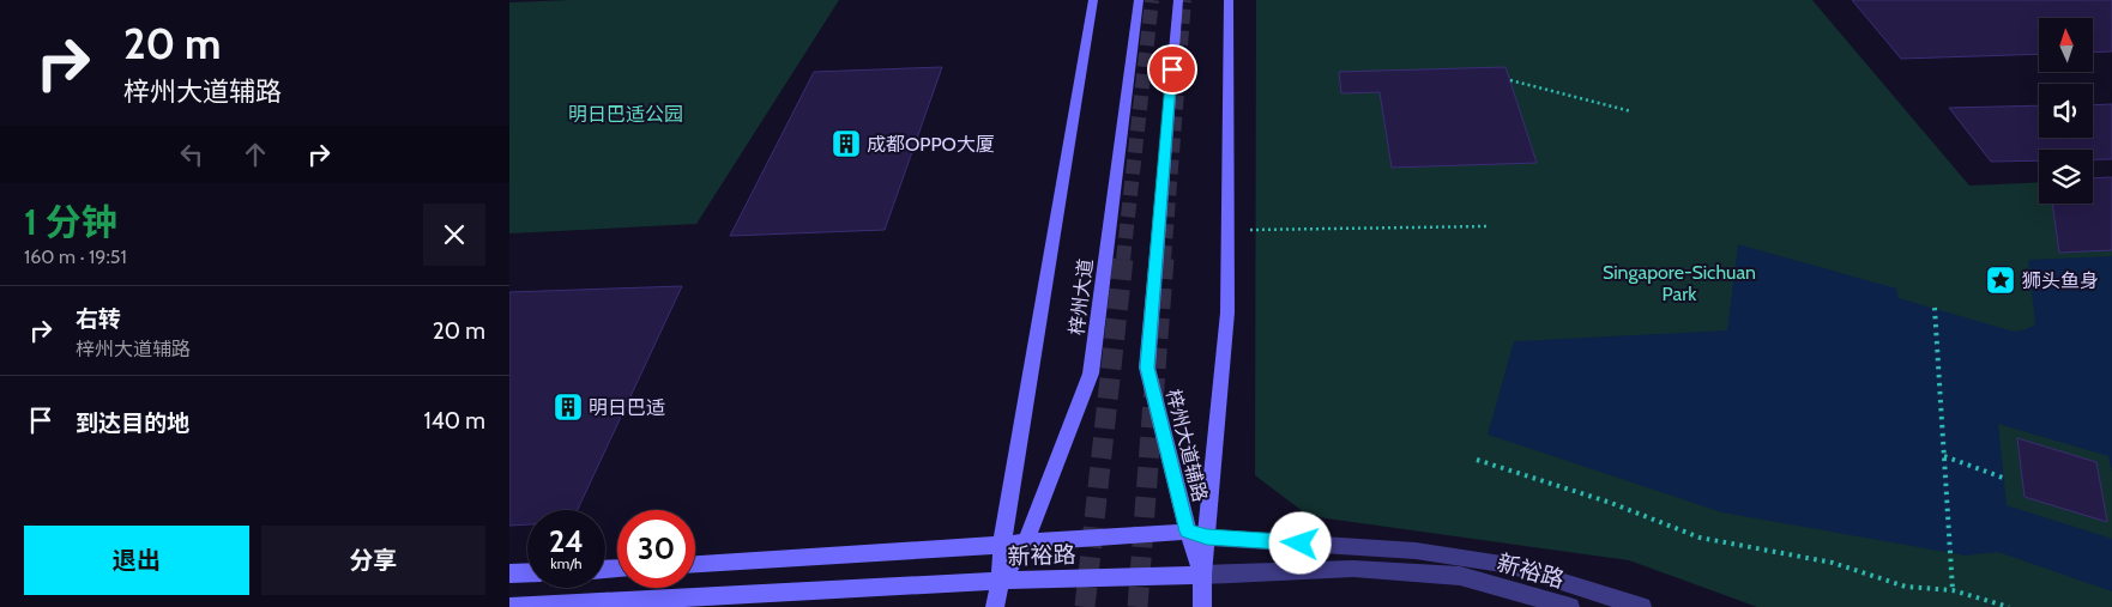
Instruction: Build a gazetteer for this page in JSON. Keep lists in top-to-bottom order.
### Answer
{
  "streets": {
    "street": ["梓州大道", "梓州大道辅路", "新裕路"]
  },
  "crossings": [
    ["梓州大道", "新裕路"],
    ["梓州大道辅路", "新裕路"]
  ],
  "parks": ["明日巴适公园", "Singapore-Sichuan Park"],
  "places": {
    "building": ["成都OPPO大厦", "明日巴适"],
    "place": ["狮头鱼身"]
  },
  "north": "top",
  "page": {
    "turn": ["20 m", "梓州大道辅路"],
    "heading": ["1 分钟", "160 m · 19:51"],
    "list": [
      {
        "name": "右转",
        "note": "梓州大道辅路",
        "value": "20 m"
      },
      {
        "name": "到达目的地",
        "value": "140 m"
      }
    ],
    "speed": "24 km/h",
    "limit": "30",
    "buttons": ["退出", "分享"]
  }
}
